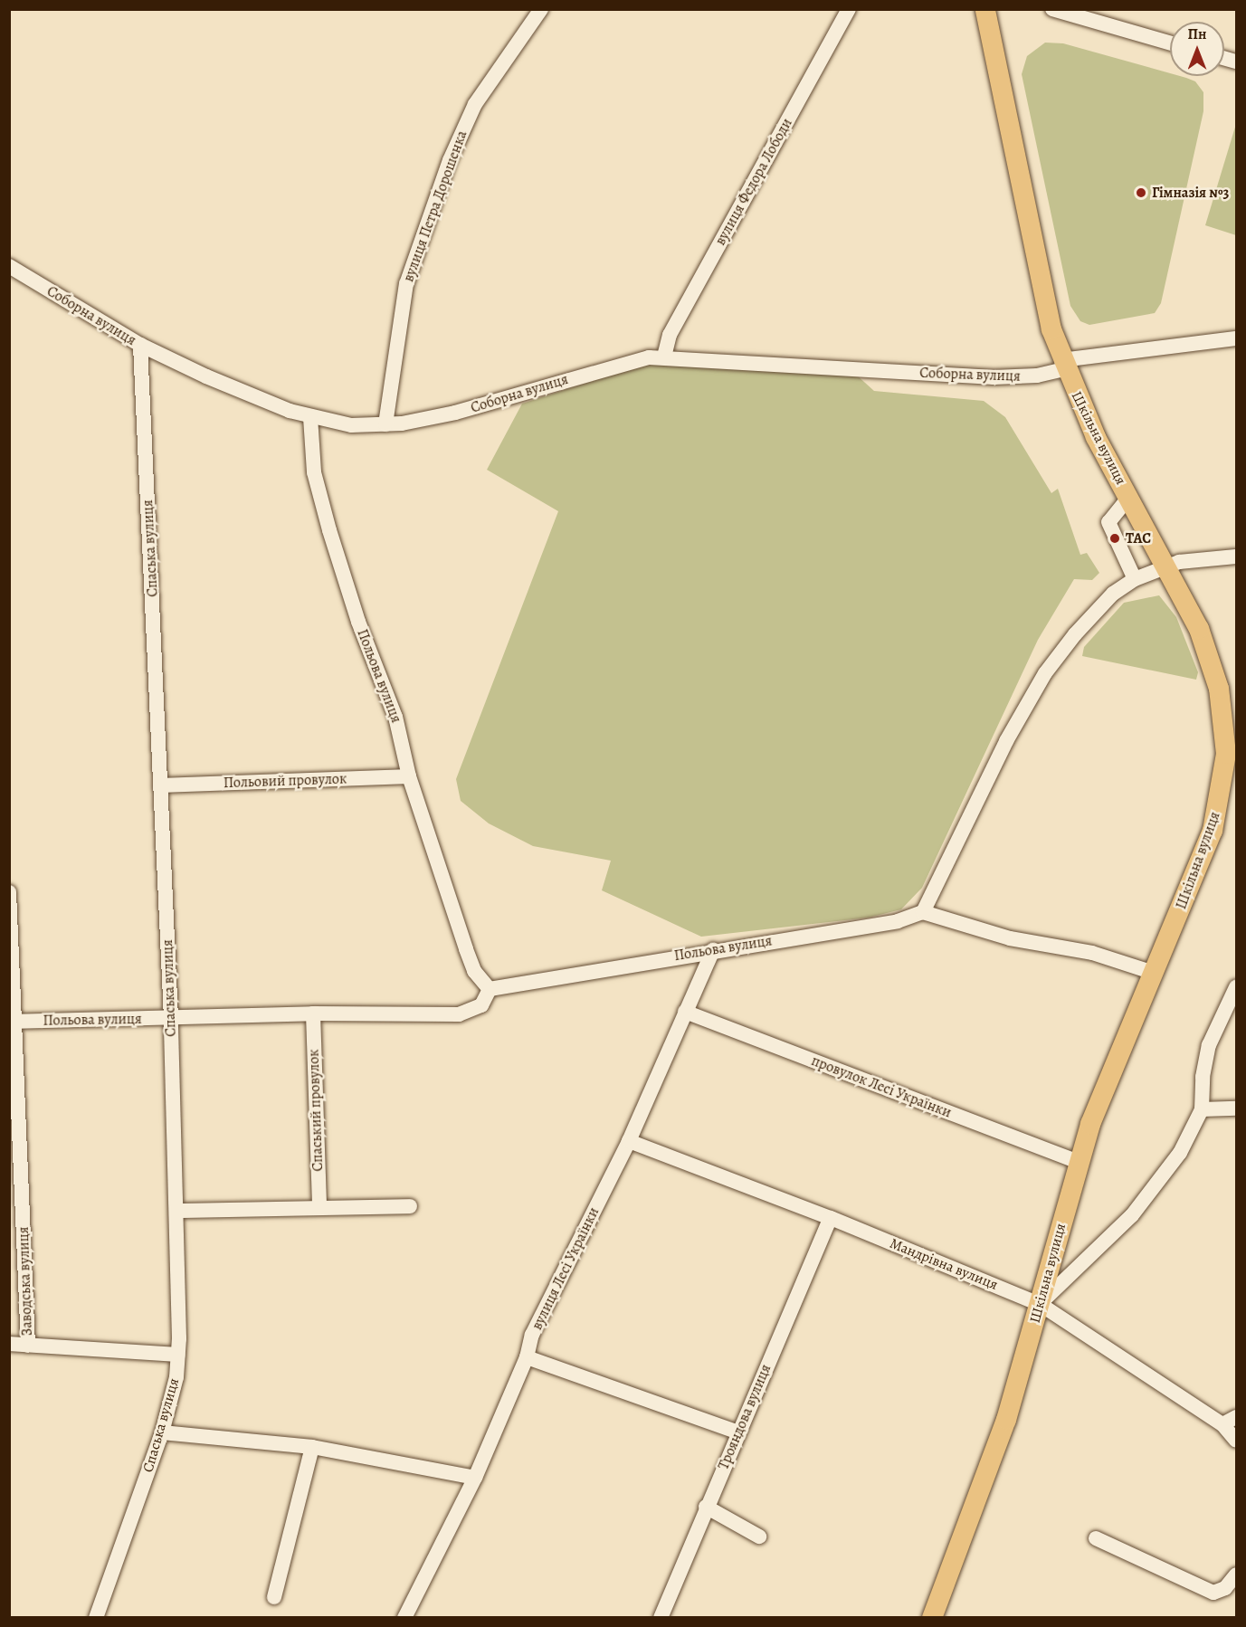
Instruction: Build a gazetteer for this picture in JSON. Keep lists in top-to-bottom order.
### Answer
{
  "streets": {
    "main road": ["Шкільна вулиця"],
    "street": [
      "вулиця Федора Лободи",
      "вулиця Петра Дорошенка",
      "Соборна вулиця",
      "Спаська вулиця",
      "Польова вулиця",
      "Польовий провулок",
      "провулок Лесі Українки",
      "Спаський провулок",
      "Мандрівна вулиця",
      "вулиця Лесі Українки",
      "Заводська вулиця",
      "Трояндова вулиця"
    ]
  },
  "crossings": [
    ["вулиця Федора Лободи", "Соборна вулиця"],
    ["вулиця Петра Дорошенка", "Соборна вулиця"],
    ["Соборна вулиця", "Шкільна вулиця"],
    ["Соборна вулиця", "Спаська вулиця"],
    ["Соборна вулиця", "Польова вулиця"],
    ["Шкільна вулиця", "провулок Лесі Українки"],
    ["Шкільна вулиця", "Мандрівна вулиця"],
    ["Спаська вулиця", "Польова вулиця"],
    ["Спаська вулиця", "Польовий провулок"],
    ["Польова вулиця", "Польовий провулок"],
    ["Польова вулиця", "Спаський провулок"],
    ["Польова вулиця", "вулиця Лесі Українки"],
    ["Польова вулиця", "Заводська вулиця"],
    ["провулок Лесі Українки", "вулиця Лесі Українки"],
    ["Мандрівна вулиця", "вулиця Лесі Українки"],
    ["Мандрівна вулиця", "Трояндова вулиця"]
  ],
  "places": ["Гімназія №3", "ТАС"],
  "north": "top"
}
